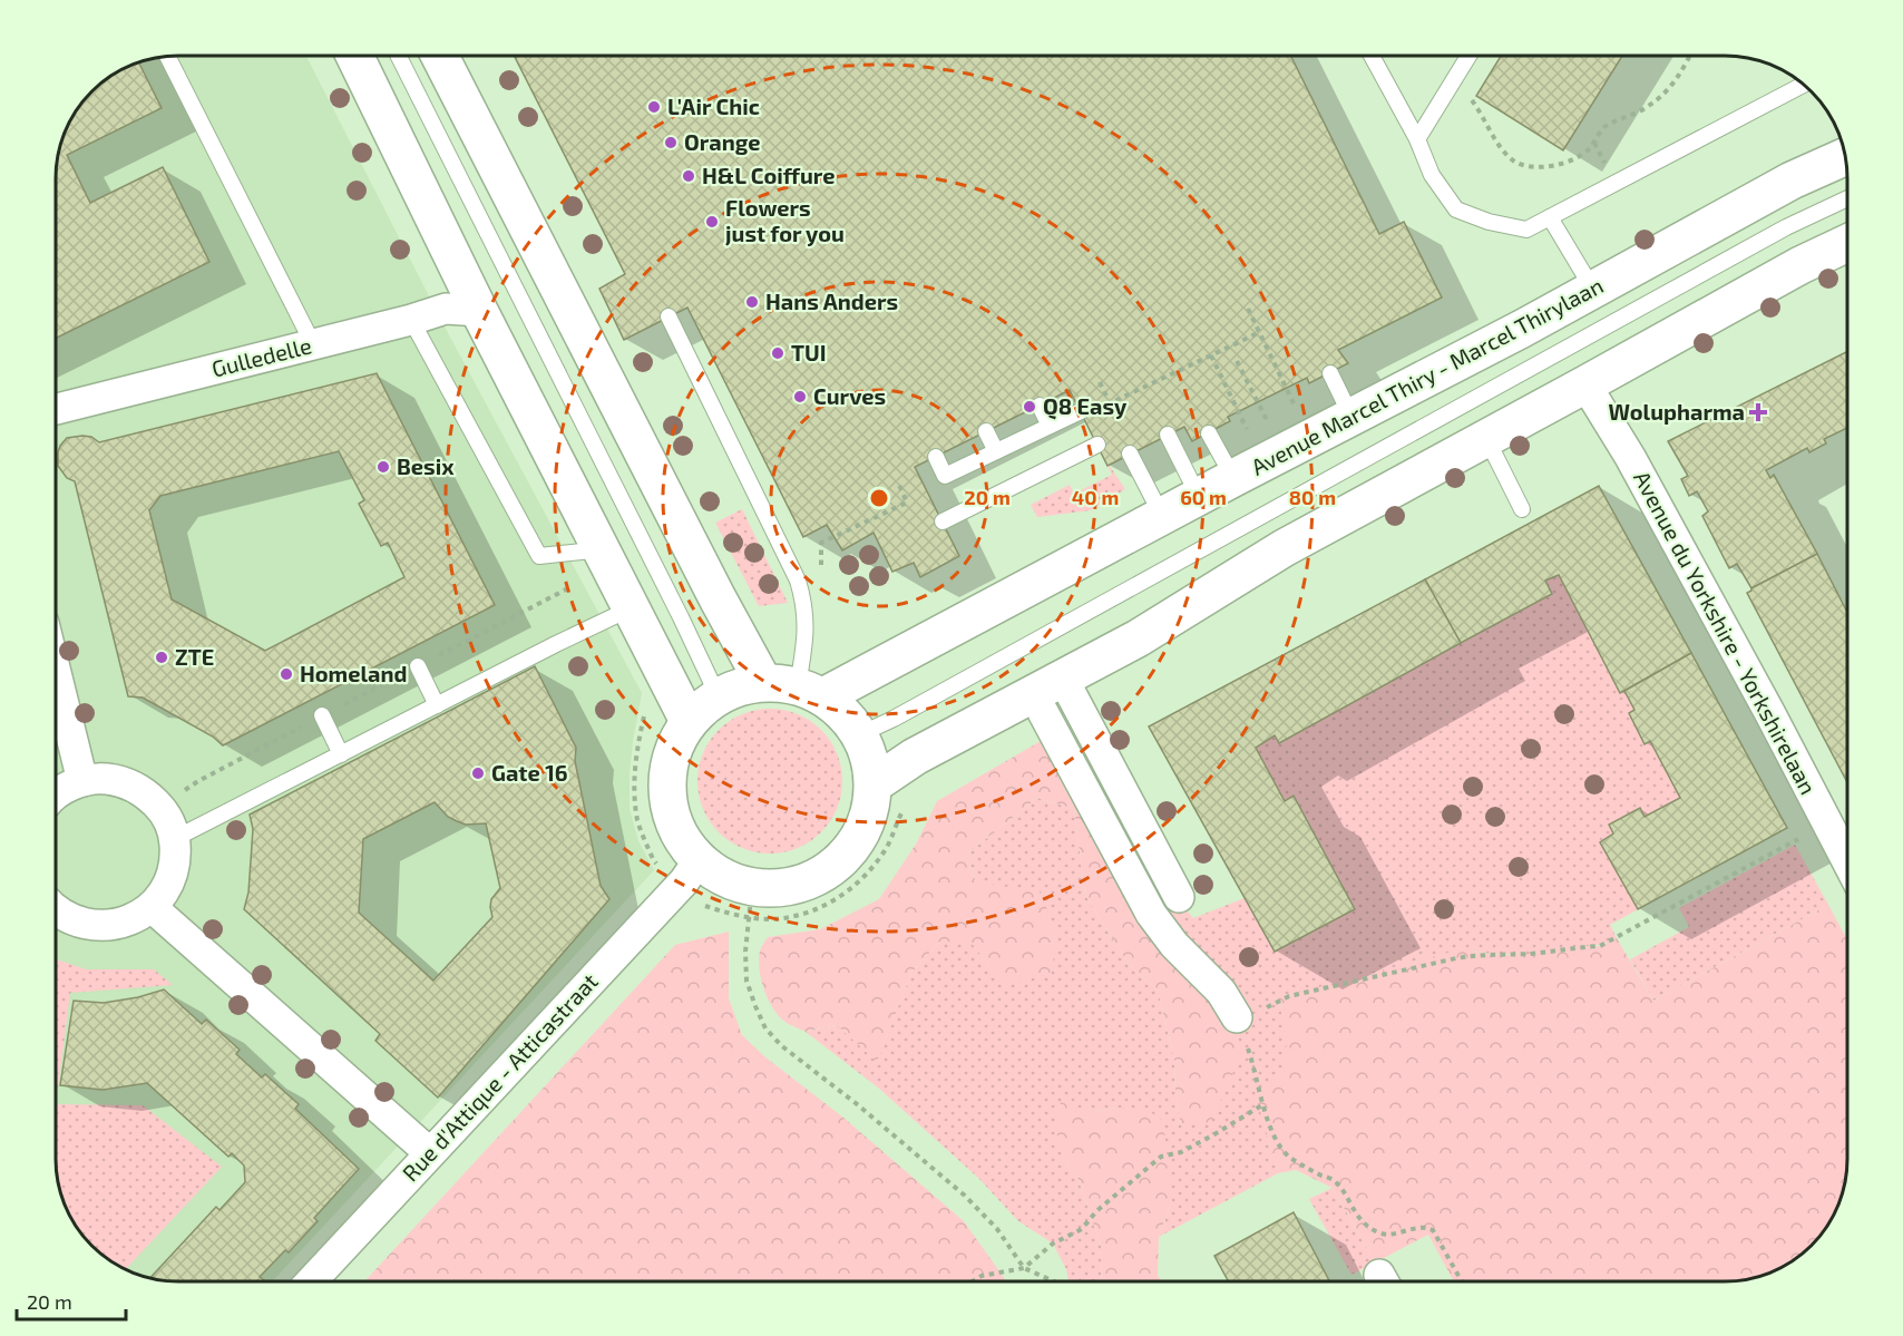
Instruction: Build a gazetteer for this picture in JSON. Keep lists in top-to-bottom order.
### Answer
{
  "streets": {
    "main road": ["Avenue Marcel Thiry - Marcel Thirylaan"],
    "street": ["Gulledelle", "Avenue du Yorkshire - Yorkshirelaan", "Rue d'Attique - Atticastraat"]
  },
  "crossings": [
    ["Avenue Marcel Thiry - Marcel Thirylaan", "Rue d'Attique - Atticastraat"]
  ],
  "places": {
    "other": [
      "L'Air Chic",
      "Orange",
      "H&L Coiffure",
      "Flowers just for you",
      "Hans Anders",
      "TUI",
      "Curves",
      "Q8 Easy",
      "Besix",
      "ZTE",
      "Homeland",
      "Gate 16"
    ],
    "health": ["Wolupharma"]
  },
  "scale_bar": "20 m",
  "rings": [
    "20 m",
    "40 m",
    "60 m",
    "80 m"
  ]
}
